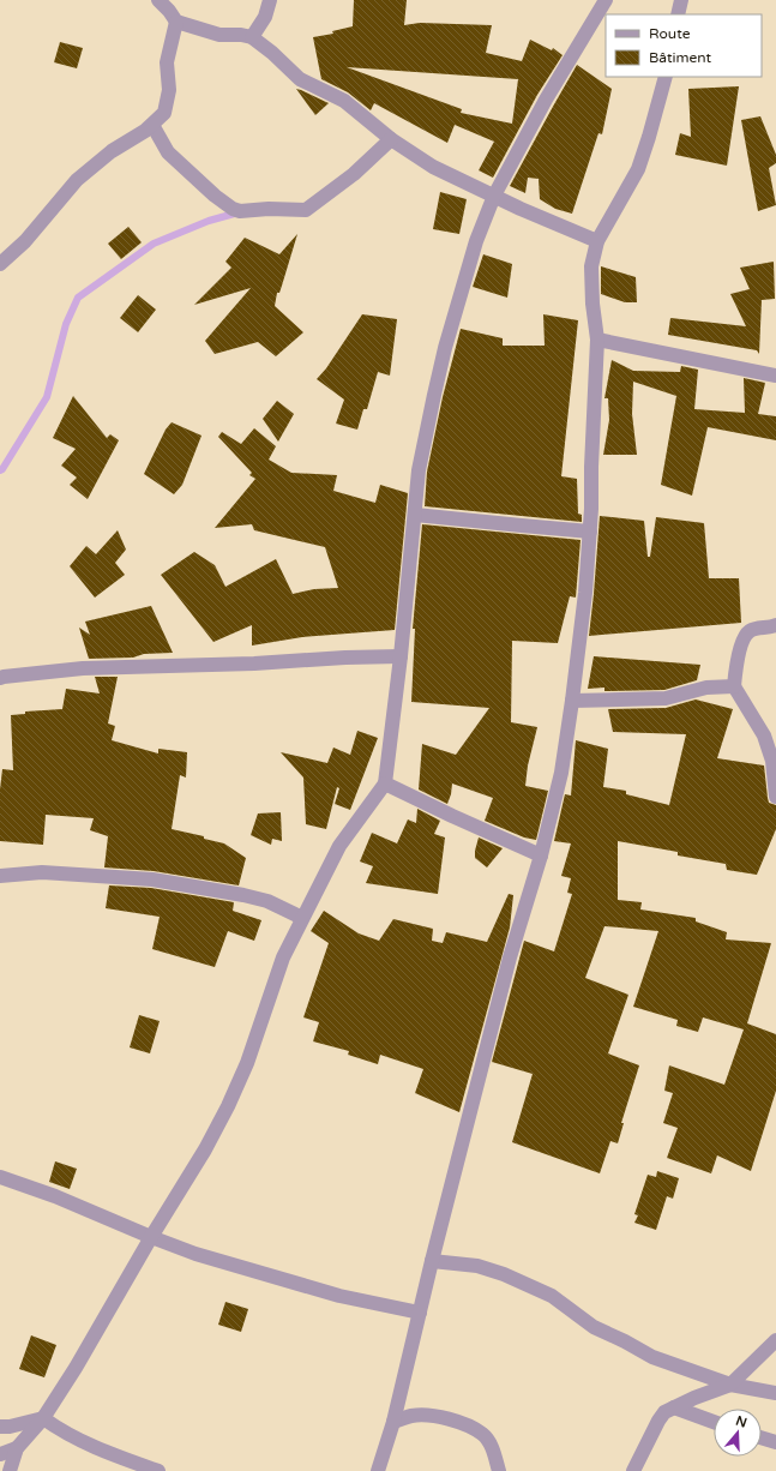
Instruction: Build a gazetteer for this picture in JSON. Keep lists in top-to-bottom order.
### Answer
{
  "legend": ["Route", "Bâtiment"],
  "north": "top"
}
